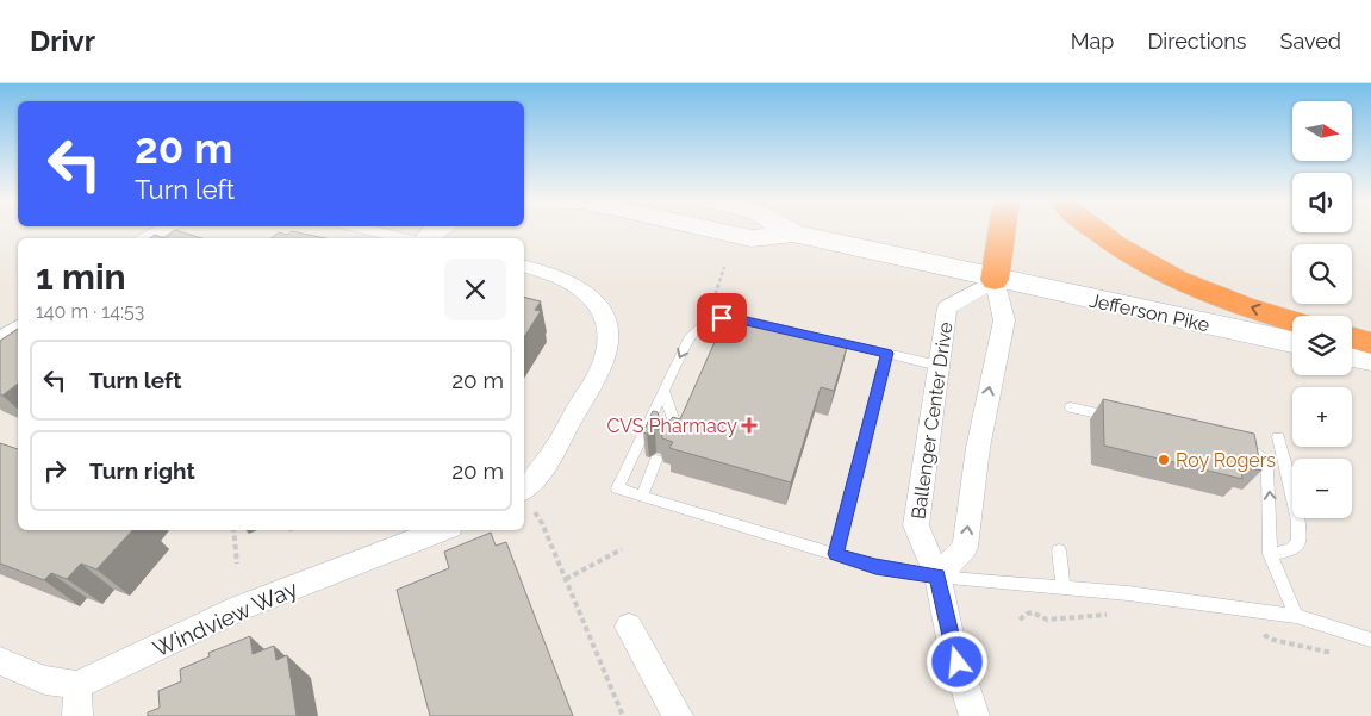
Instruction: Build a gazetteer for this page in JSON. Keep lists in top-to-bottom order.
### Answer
{
  "streets": {
    "main road": ["Jefferson Pike"],
    "street": ["Ballenger Center Drive", "Windview Way"]
  },
  "crossings": [
    ["Jefferson Pike", "Ballenger Center Drive"]
  ],
  "places": {
    "health": ["CVS Pharmacy"],
    "other": ["Roy Rogers"]
  },
  "north": "right",
  "page": {
    "header": "Drivr",
    "nav": ["Map", "Directions", "Saved"],
    "map_buttons": ["+", "−"],
    "turn": ["20 m", "Turn left"],
    "heading": ["1 min", "140 m · 14:53"],
    "list": [
      {
        "name": "Turn left",
        "value": "20 m"
      },
      {
        "name": "Turn right",
        "value": "20 m"
      }
    ]
  }
}
